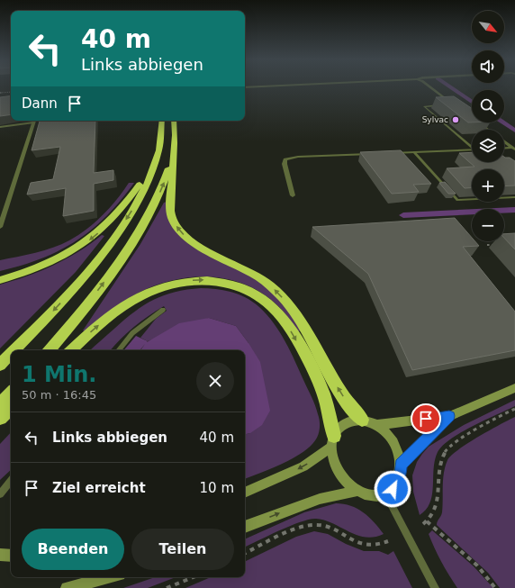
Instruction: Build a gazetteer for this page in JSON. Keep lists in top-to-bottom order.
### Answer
{
  "places": ["Sylvac"],
  "north": "bottom right",
  "page": {
    "map_buttons": ["+", "−"],
    "turn": ["40 m", "Links abbiegen"],
    "then": "Dann",
    "heading": ["1 Min.", "50 m · 16:45"],
    "list": [
      {
        "name": "Links abbiegen",
        "value": "40 m"
      },
      {
        "name": "Ziel erreicht",
        "value": "10 m"
      }
    ],
    "buttons": ["Beenden", "Teilen"]
  }
}
